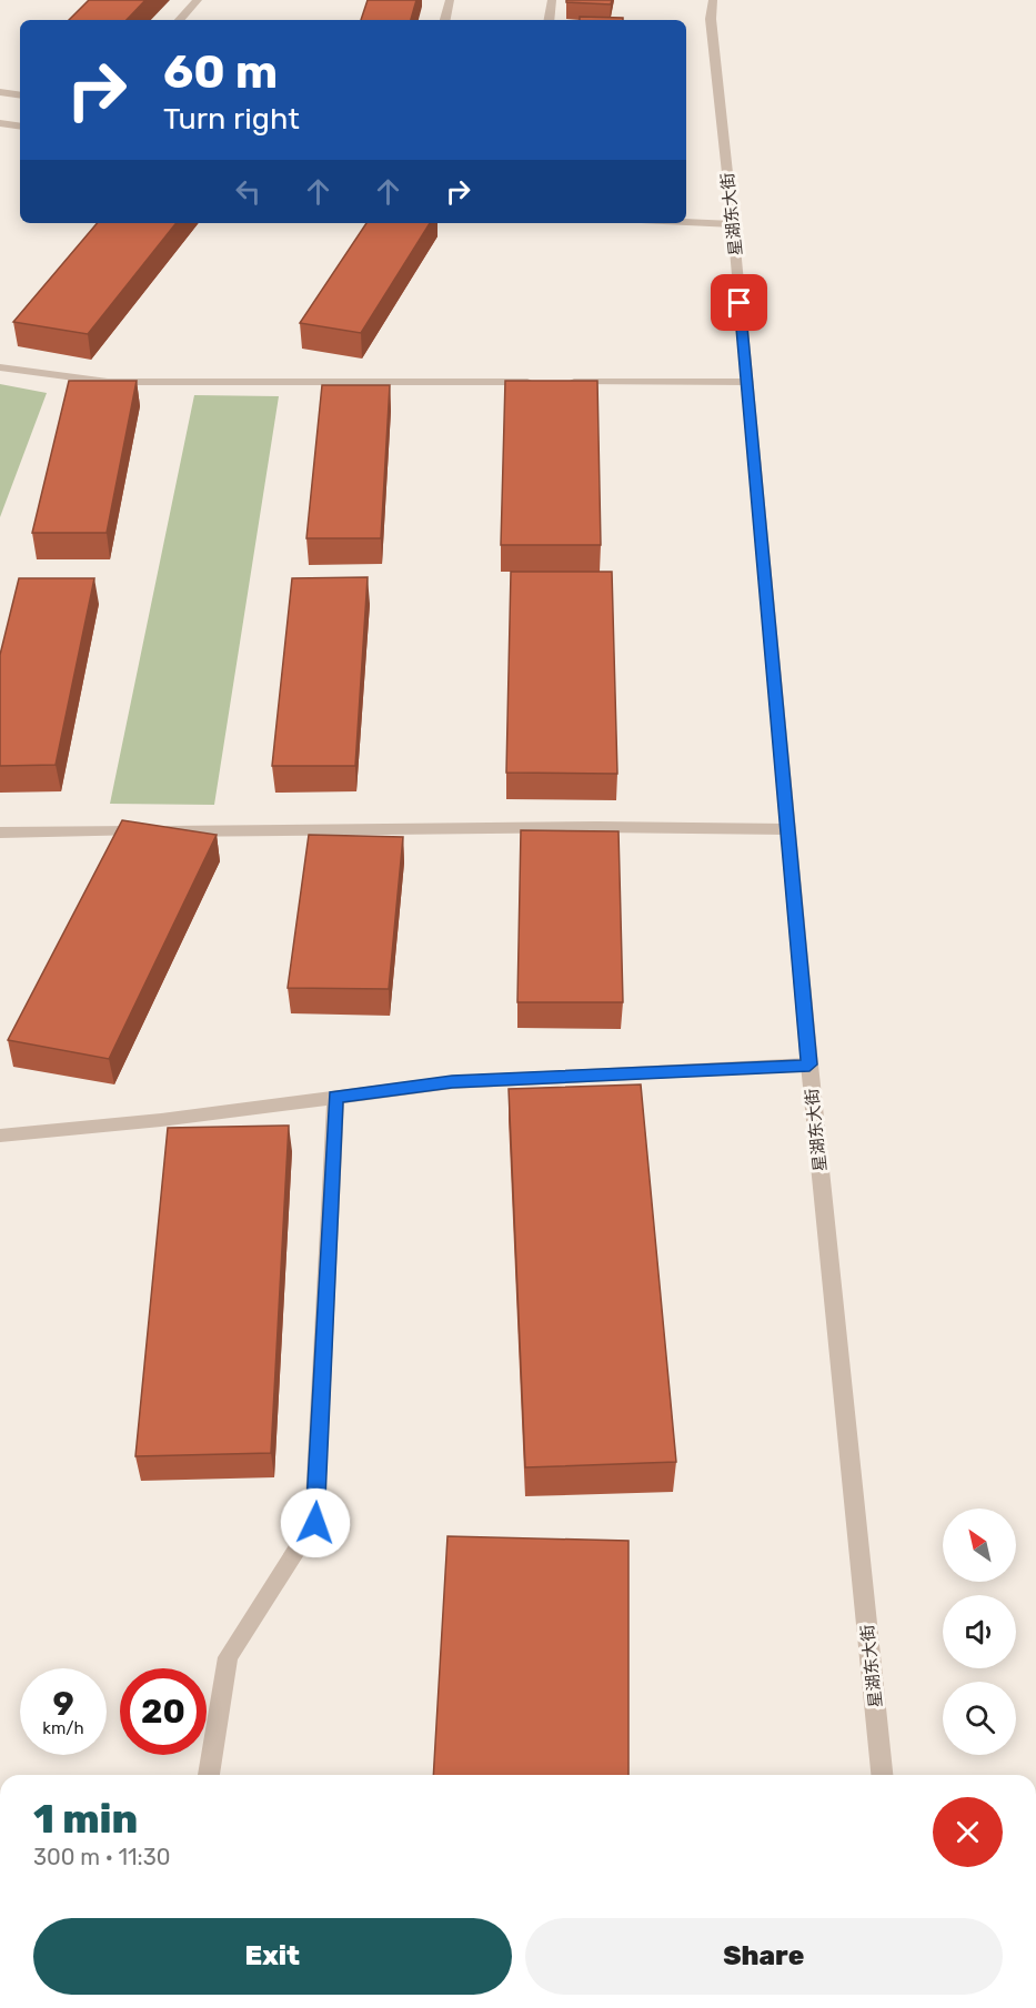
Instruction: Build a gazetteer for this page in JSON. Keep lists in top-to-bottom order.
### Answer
{
  "streets": {
    "street": ["星湖东大街"]
  },
  "north": "top left",
  "page": {
    "turn": ["60 m", "Turn right"],
    "speed": "9 km/h",
    "limit": "20",
    "heading": ["1 min", "300 m · 11:30"],
    "buttons": ["Exit", "Share"]
  }
}
